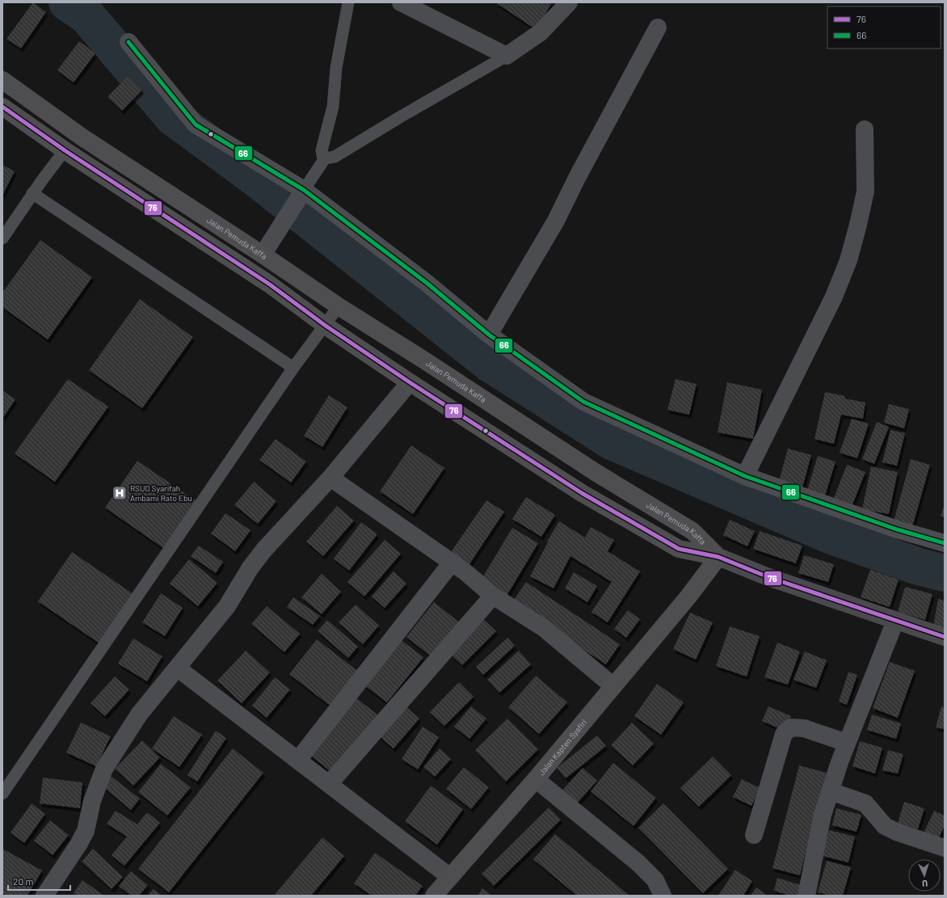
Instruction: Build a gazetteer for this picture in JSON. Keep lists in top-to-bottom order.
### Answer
{
  "streets": {
    "highway": ["Jalan Pemuda Kaffa", "Jalan Kapten Syafiri"]
  },
  "crossings": [
    ["Jalan Pemuda Kaffa", "Jalan Kapten Syafiri"]
  ],
  "places": {
    "hospital": ["RSUD Syarifah Ambami Rato Ebu"]
  },
  "lines": ["transit line 66", "transit line 76"],
  "legend": ["76", "66"],
  "scale_bar": "20 m",
  "north": "bottom"
}
